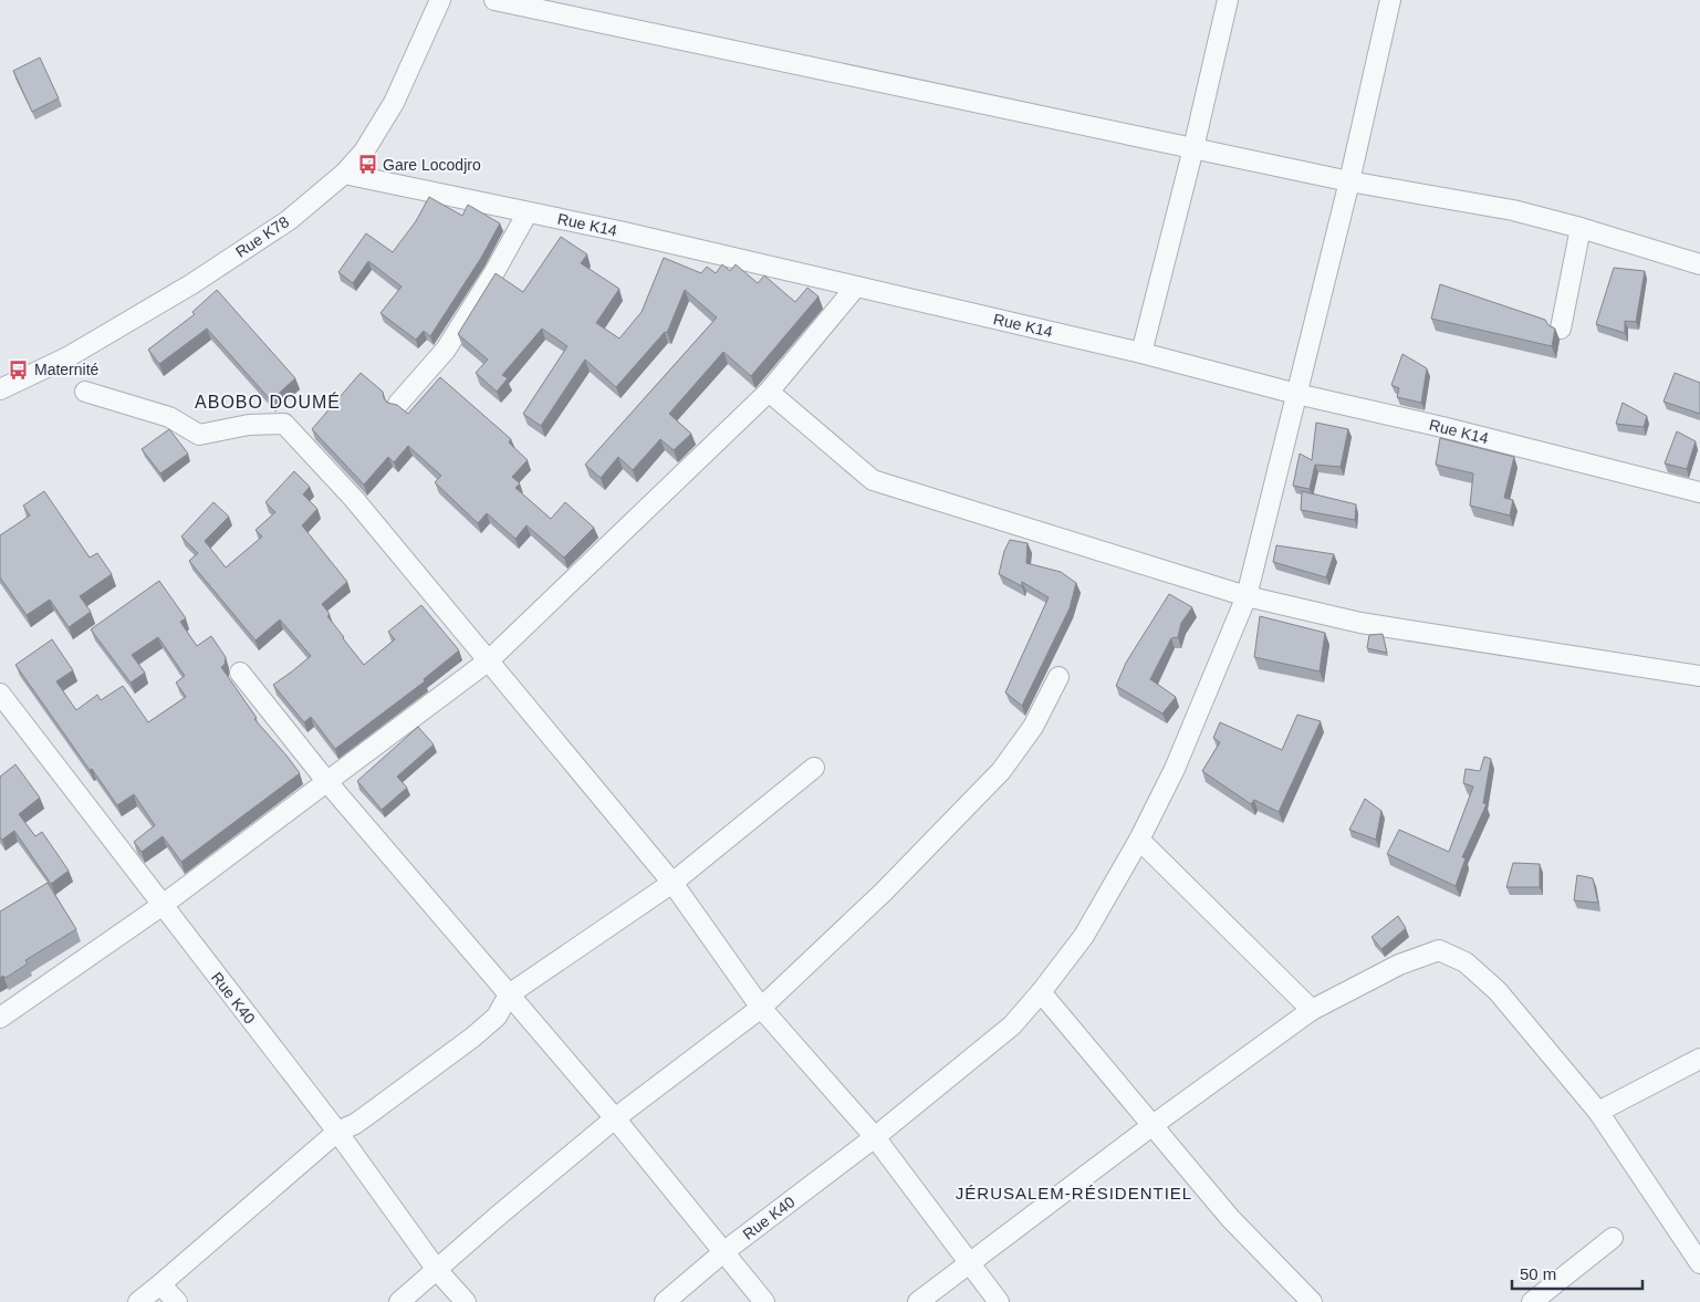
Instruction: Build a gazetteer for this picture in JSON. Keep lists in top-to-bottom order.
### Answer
{
  "streets": {
    "street": ["Rue K14", "Rue K78", "Rue K40"]
  },
  "crossings": [
    ["Rue K14", "Rue K78"],
    ["Rue K14", "Rue K40"]
  ],
  "districts": ["ABOBO DOUMÉ", "JÉRUSALEM-RÉSIDENTIEL"],
  "places": {
    "bus stop": ["Gare Locodjro", "Maternité"]
  },
  "scale_bar": "50 m"
}
